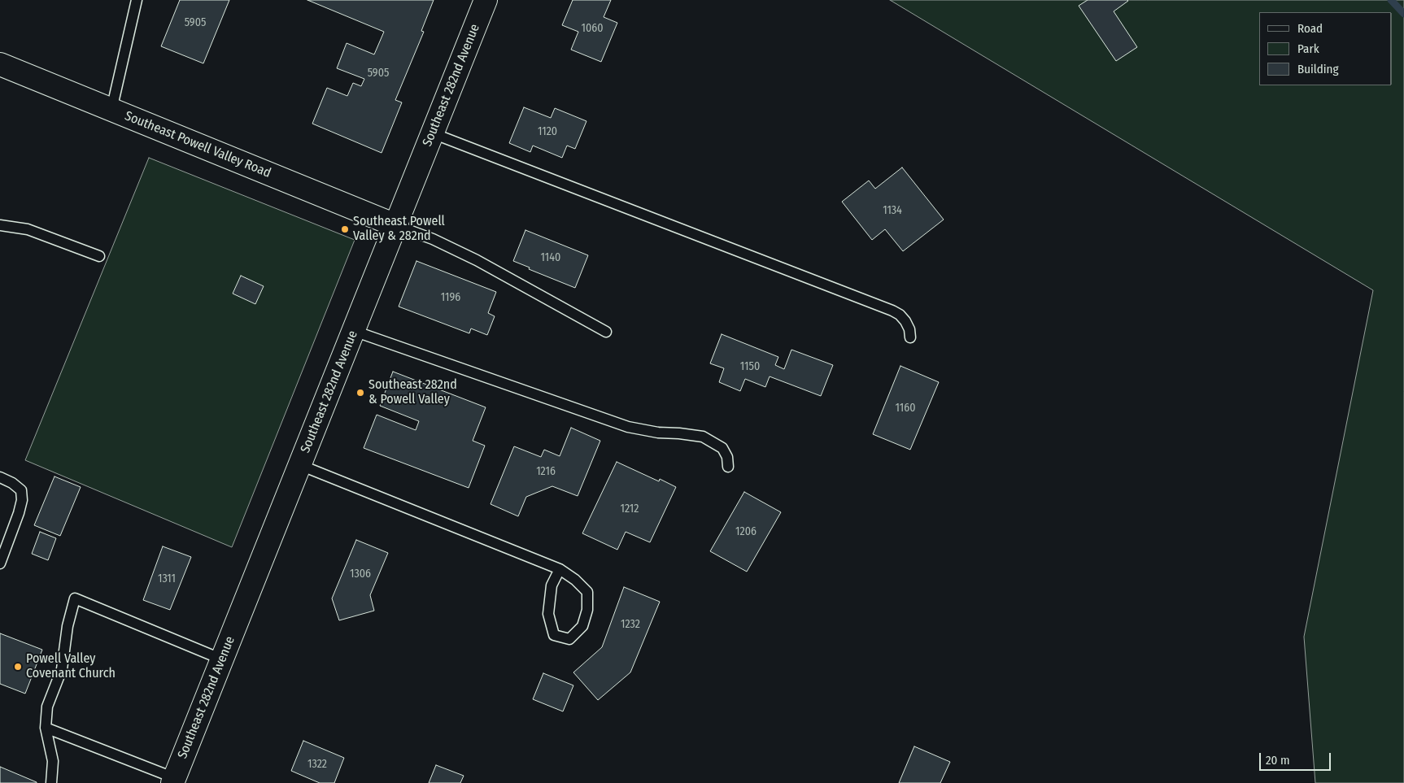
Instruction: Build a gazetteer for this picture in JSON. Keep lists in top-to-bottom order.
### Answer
{
  "streets": {
    "main road": ["Southeast 282nd Avenue", "Southeast Powell Valley Road"]
  },
  "crossings": [
    ["Southeast 282nd Avenue", "Southeast Powell Valley Road"]
  ],
  "places": ["Southeast Powell Valley & 282nd", "Southeast 282nd & Powell Valley", "Powell Valley Covenant Church"],
  "house_numbers": [
    "5905",
    "1060",
    "5905",
    "1120",
    "1134",
    "1140",
    "1196",
    "1150",
    "1160",
    "1216",
    "1212",
    "1206",
    "1306",
    "1311",
    "1232",
    "1322"
  ],
  "legend": ["Road", "Park", "Building"],
  "scale_bar": "20 m"
}
